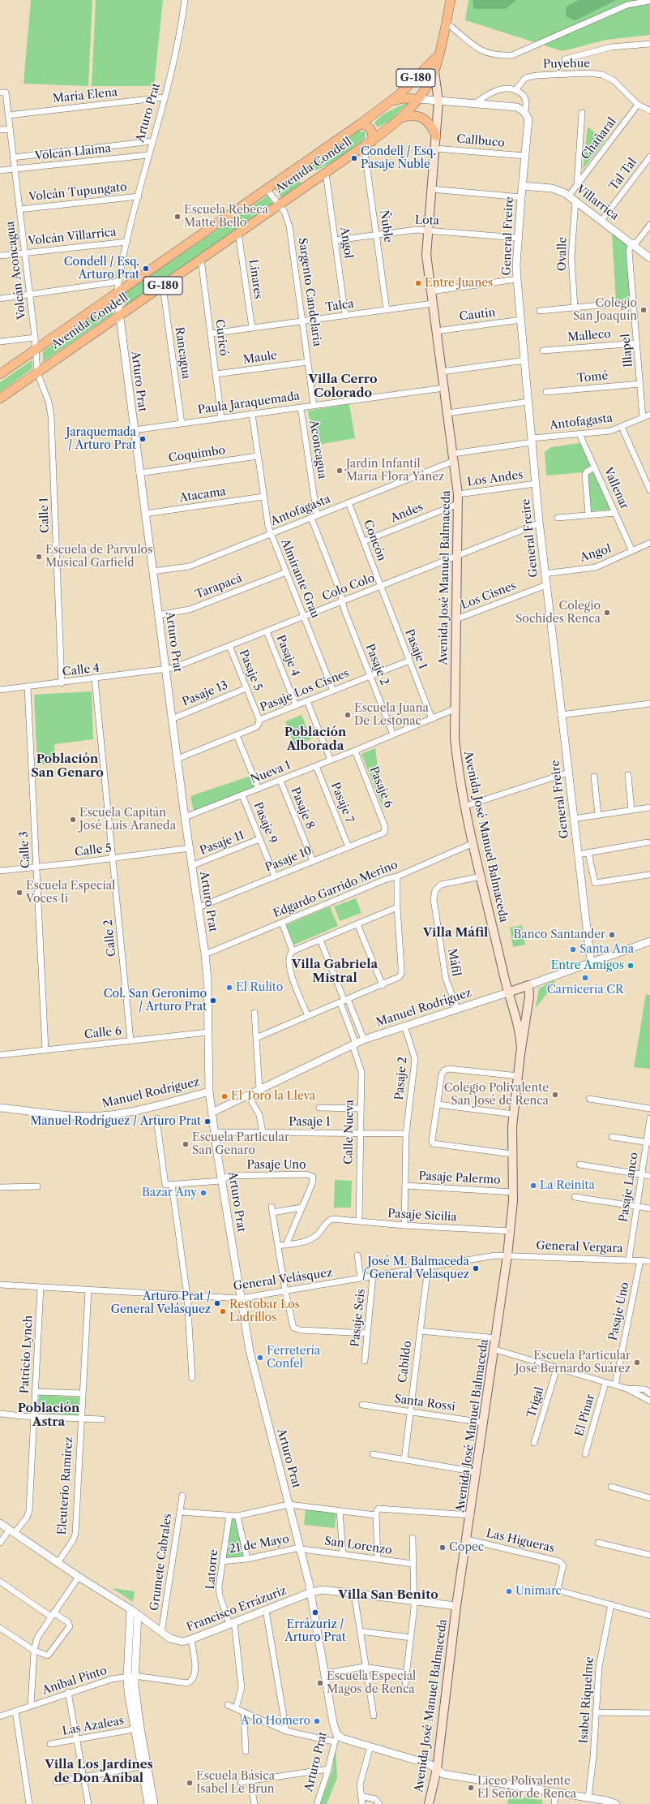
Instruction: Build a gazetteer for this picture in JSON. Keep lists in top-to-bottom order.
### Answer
{
  "streets": {
    "main road": [
      "G-180",
      "Avenida Condell",
      "Avenida José Manuel Balmaceda",
      "Manuel Rodríguez"
    ],
    "street": [
      "Puyehue",
      "María Elena",
      "Arturo Prat",
      "Chañaral",
      "Callbuco",
      "Volcán Llaima",
      "Tal Tal",
      "Volcán Tupungato",
      "Villarrica",
      "Lota",
      "Ñuble",
      "General Freire",
      "Volcán Villarrica",
      "Angol",
      "Ovalle",
      "Volcán Aconcagua",
      "Linares",
      "Sargento Candelaria",
      "Talca",
      "Cautín",
      "Malleco",
      "Curicó",
      "Illapel",
      "Rancagua",
      "Maule",
      "Tomé",
      "Paula Jaraquemada",
      "Antofagasta",
      "Aconcagua",
      "Coquimbo",
      "Los Andes",
      "Vallenar",
      "Atacama",
      "Andes",
      "Calle 1",
      "Concón",
      "Almirante Grau",
      "Tarapacá",
      "Colo Colo",
      "Los Cisnes",
      "Pasaje 1",
      "Pasaje 4",
      "Pasaje 2",
      "Calle 4",
      "Pasaje 5",
      "Pasaje Los Cisnes",
      "Pasaje 13",
      "Nueva 1",
      "Pasaje 6",
      "Pasaje 7",
      "Pasaje 8",
      "Pasaje 9",
      "Pasaje 11",
      "Calle 3",
      "Calle 5",
      "Pasaje 10",
      "Edgardo Garrido Merino",
      "Calle 2",
      "Máfil",
      "Calle 6",
      "Calle Nueva",
      "Pasaje Uno",
      "Pasaje Palermo",
      "Pasaje Lanco",
      "Pasaje Sicilia",
      "General Vergara",
      "General Velásquez",
      "Pasaje Seis",
      "Patricio Lynch",
      "Cabildo",
      "Trigal",
      "Santa Rossi",
      "El Pinar",
      "Eleuterio Ramírez",
      "Las Higueras",
      "21 de Mayo",
      "San Lorenzo",
      "Grumete Cabrales",
      "Latorre",
      "Francisco Errázuriz",
      "Aníbal Pinto",
      "Isabel Riquelme",
      "Las Azaleas"
    ]
  },
  "crossings": [
    ["Puyehue", "Chañaral"],
    ["G-180", "Avenida Condell"],
    ["G-180", "Avenida José Manuel Balmaceda"],
    ["María Elena", "Arturo Prat"],
    ["María Elena", "Volcán Aconcagua"],
    ["Arturo Prat", "Volcán Llaima"],
    ["Arturo Prat", "Avenida Condell"],
    ["Arturo Prat", "Volcán Tupungato"],
    ["Arturo Prat", "Volcán Villarrica"],
    ["Arturo Prat", "Paula Jaraquemada"],
    ["Arturo Prat", "Antofagasta"],
    ["Arturo Prat", "Coquimbo"],
    ["Arturo Prat", "Atacama"],
    ["Arturo Prat", "Tarapacá"],
    ["Arturo Prat", "Colo Colo"],
    ["Arturo Prat", "Pasaje 1"],
    ["Arturo Prat", "Calle 4"],
    ["Arturo Prat", "Pasaje Los Cisnes"],
    ["Arturo Prat", "Pasaje 13"],
    ["Arturo Prat", "Nueva 1"],
    ["Arturo Prat", "Pasaje 11"],
    ["Arturo Prat", "Calle 5"],
    ["Arturo Prat", "Pasaje 10"],
    ["Arturo Prat", "Edgardo Garrido Merino"],
    ["Arturo Prat", "Manuel Rodríguez"],
    ["Arturo Prat", "Calle 6"],
    ["Arturo Prat", "Pasaje Uno"],
    ["Arturo Prat", "General Velásquez"],
    ["Arturo Prat", "21 de Mayo"],
    ["Arturo Prat", "San Lorenzo"],
    ["Arturo Prat", "Francisco Errázuriz"],
    ["Chañaral", "Villarrica"],
    ["Chañaral", "Ovalle"],
    ["Callbuco", "General Freire"],
    ["Callbuco", "Avenida José Manuel Balmaceda"],
    ["Volcán Llaima", "Volcán Aconcagua"],
    ["Avenida Condell", "Ñuble"],
    ["Avenida Condell", "Angol"],
    ["Avenida Condell", "Volcán Aconcagua"],
    ["Avenida Condell", "Linares"],
    ["Avenida Condell", "Sargento Candelaria"],
    ["Avenida Condell", "Curicó"],
    ["Avenida Condell", "Rancagua"],
    ["Avenida Condell", "Calle 1"],
    ["Avenida Condell", "Avenida José Manuel Balmaceda"],
    ["Tal Tal", "Villarrica"],
    ["Volcán Tupungato", "Volcán Aconcagua"],
    ["Villarrica", "General Freire"],
    ["Villarrica", "Ovalle"],
    ["Villarrica", "Illapel"],
    ["Lota", "Ñuble"],
    ["Lota", "General Freire"],
    ["Lota", "Angol"],
    ["Lota", "Avenida José Manuel Balmaceda"],
    ["Ñuble", "Talca"],
    ["General Freire", "Angol"],
    ["General Freire", "Cautín"],
    ["General Freire", "Antofagasta"],
    ["General Freire", "Los Andes"],
    ["General Freire", "Colo Colo"],
    ["General Freire", "Los Cisnes"],
    ["General Freire", "Manuel Rodríguez"],
    ["Volcán Villarrica", "Volcán Aconcagua"],
    ["Angol", "Talca"],
    ["Angol", "Vallenar"],
    ["Volcán Aconcagua", "Calle 1"],
    ["Linares", "Talca"],
    ["Sargento Candelaria", "Talca"],
    ["Sargento Candelaria", "Maule"],
    ["Sargento Candelaria", "Paula Jaraquemada"],
    ["Talca", "Curicó"],
    ["Talca", "Avenida José Manuel Balmaceda"],
    ["Cautín", "Avenida José Manuel Balmaceda"],
    ["Malleco", "Illapel"],
    ["Curicó", "Maule"],
    ["Curicó", "Paula Jaraquemada"],
    ["Illapel", "Tomé"],
    ["Illapel", "Antofagasta"],
    ["Rancagua", "Paula Jaraquemada"],
    ["Paula Jaraquemada", "Aconcagua"],
    ["Paula Jaraquemada", "Avenida José Manuel Balmaceda"],
    ["Paula Jaraquemada", "Almirante Grau"],
    ["Antofagasta", "Aconcagua"],
    ["Antofagasta", "Vallenar"],
    ["Antofagasta", "Concón"],
    ["Antofagasta", "Avenida José Manuel Balmaceda"],
    ["Antofagasta", "Almirante Grau"],
    ["Aconcagua", "Colo Colo"],
    ["Aconcagua", "Pasaje 2"],
    ["Coquimbo", "Almirante Grau"],
    ["Los Andes", "Avenida José Manuel Balmaceda"],
    ["Atacama", "Almirante Grau"],
    ["Andes", "Concón"],
    ["Andes", "Avenida José Manuel Balmaceda"],
    ["Calle 1", "Calle 4"],
    ["Concón", "Colo Colo"],
    ["Concón", "Pasaje 1"],
    ["Avenida José Manuel Balmaceda", "Colo Colo"],
    ["Avenida José Manuel Balmaceda", "Los Cisnes"],
    ["Avenida José Manuel Balmaceda", "Nueva 1"],
    ["Avenida José Manuel Balmaceda", "Edgardo Garrido Merino"],
    ["Avenida José Manuel Balmaceda", "Máfil"],
    ["Avenida José Manuel Balmaceda", "Manuel Rodríguez"],
    ["Avenida José Manuel Balmaceda", "Pasaje Palermo"],
    ["Avenida José Manuel Balmaceda", "Pasaje Sicilia"],
    ["Avenida José Manuel Balmaceda", "General Vergara"],
    ["Avenida José Manuel Balmaceda", "General Velásquez"],
    ["Avenida José Manuel Balmaceda", "Santa Rossi"],
    ["Avenida José Manuel Balmaceda", "Las Higueras"],
    ["Avenida José Manuel Balmaceda", "Francisco Errázuriz"],
    ["Almirante Grau", "Tarapacá"],
    ["Almirante Grau", "Colo Colo"],
    ["Almirante Grau", "Pasaje Los Cisnes"],
    ["Colo Colo", "Pasaje 1"],
    ["Colo Colo", "Pasaje 4"],
    ["Colo Colo", "Pasaje 2"],
    ["Colo Colo", "Calle 4"],
    ["Colo Colo", "Pasaje 5"],
    ["Pasaje 1", "Pasaje 2"],
    ["Pasaje 1", "Pasaje Los Cisnes"],
    ["Pasaje 1", "Nueva 1"],
    ["Pasaje 1", "Calle Nueva"],
    ["Pasaje 4", "Pasaje Los Cisnes"],
    ["Pasaje 2", "Pasaje Los Cisnes"],
    ["Pasaje 2", "Nueva 1"],
    ["Pasaje 2", "Manuel Rodríguez"],
    ["Pasaje 2", "Pasaje Palermo"],
    ["Pasaje 2", "Pasaje Sicilia"],
    ["Calle 4", "Calle 3"],
    ["Calle 4", "Calle 2"],
    ["Pasaje 5", "Pasaje Los Cisnes"],
    ["Pasaje 5", "Pasaje 13"],
    ["Nueva 1", "Pasaje 6"],
    ["Nueva 1", "Pasaje 7"],
    ["Nueva 1", "Pasaje 8"],
    ["Nueva 1", "Pasaje 9"],
    ["Pasaje 6", "Pasaje 10"],
    ["Pasaje 7", "Pasaje 10"],
    ["Pasaje 8", "Pasaje 10"],
    ["Pasaje 9", "Pasaje 11"],
    ["Pasaje 9", "Pasaje 10"],
    ["Calle 3", "Calle 5"],
    ["Calle 3", "Calle 6"],
    ["Calle 5", "Calle 2"],
    ["Calle 2", "Calle 6"],
    ["Máfil", "Manuel Rodríguez"],
    ["Manuel Rodríguez", "Calle Nueva"],
    ["Calle Nueva", "Pasaje Sicilia"],
    ["Pasaje Uno", "General Vergara"],
    ["Pasaje Lanco", "General Vergara"],
    ["General Vergara", "General Velásquez"],
    ["General Velásquez", "Pasaje Seis"],
    ["General Velásquez", "Patricio Lynch"],
    ["General Velásquez", "Cabildo"],
    ["General Velásquez", "Eleuterio Ramírez"],
    ["Patricio Lynch", "Francisco Errázuriz"],
    ["Cabildo", "Santa Rossi"],
    ["Eleuterio Ramírez", "Francisco Errázuriz"],
    ["Las Higueras", "Isabel Riquelme"],
    ["21 de Mayo", "San Lorenzo"],
    ["21 de Mayo", "Latorre"],
    ["Grumete Cabrales", "Francisco Errázuriz"],
    ["Latorre", "Francisco Errázuriz"],
    ["Francisco Errázuriz", "Aníbal Pinto"]
  ],
  "districts": [
    "Villa Cerro Colorado",
    "Población Alborada",
    "Población San Genaro",
    "Villa Máfil",
    "Villa Gabriela Mistral",
    "Población Astra",
    "Villa San Benito",
    "Villa Los Jardines de Don Aníbal"
  ],
  "places": [
    "Condell / Esq. Pasaje Ñuble",
    "Escuela Rebeca Matte Bello",
    "Condell / Esq. Arturo Prat",
    "Entre Juanes",
    "Colegio San Joaquín",
    "Jaraquemada / Arturo Prat",
    "Jardín Infantil María Flora Yánez",
    "Escuela de Párvulos Musical Garfield",
    "Colegio Sochides Renca",
    "Escuela Juana De Lestonac",
    "Escuela Capitán José Luis Araneda",
    "Escuela Especial Voces Ii",
    "Banco Santander",
    "Santa Ana",
    "Entre Amigos",
    "Carnicería CR",
    "El Rulito",
    "Col. San Geronimo / Arturo Prat",
    "Colegio Polivalente San José de Renca",
    "El Toro la Lleva",
    "Manuel Rodríguez / Arturo Prat",
    "Escuela Particular San Genaro",
    "La Reinita",
    "Bazar Any",
    "José M. Balmaceda / General Velasquez",
    "Arturo Prat / General Velásquez",
    "Restobar Los Ladrillos",
    "Ferretería Confel",
    "Escuela Particular José Bernardo Suárez",
    "Copec",
    "Unimarc",
    "Errázuriz / Arturo Prat",
    "Escuela Especial Magos de Renca",
    "A lo Homero",
    "Escuela Básica Isabel Le Brun",
    "Liceo Polivalente El Señor de Renca"
  ]
}
